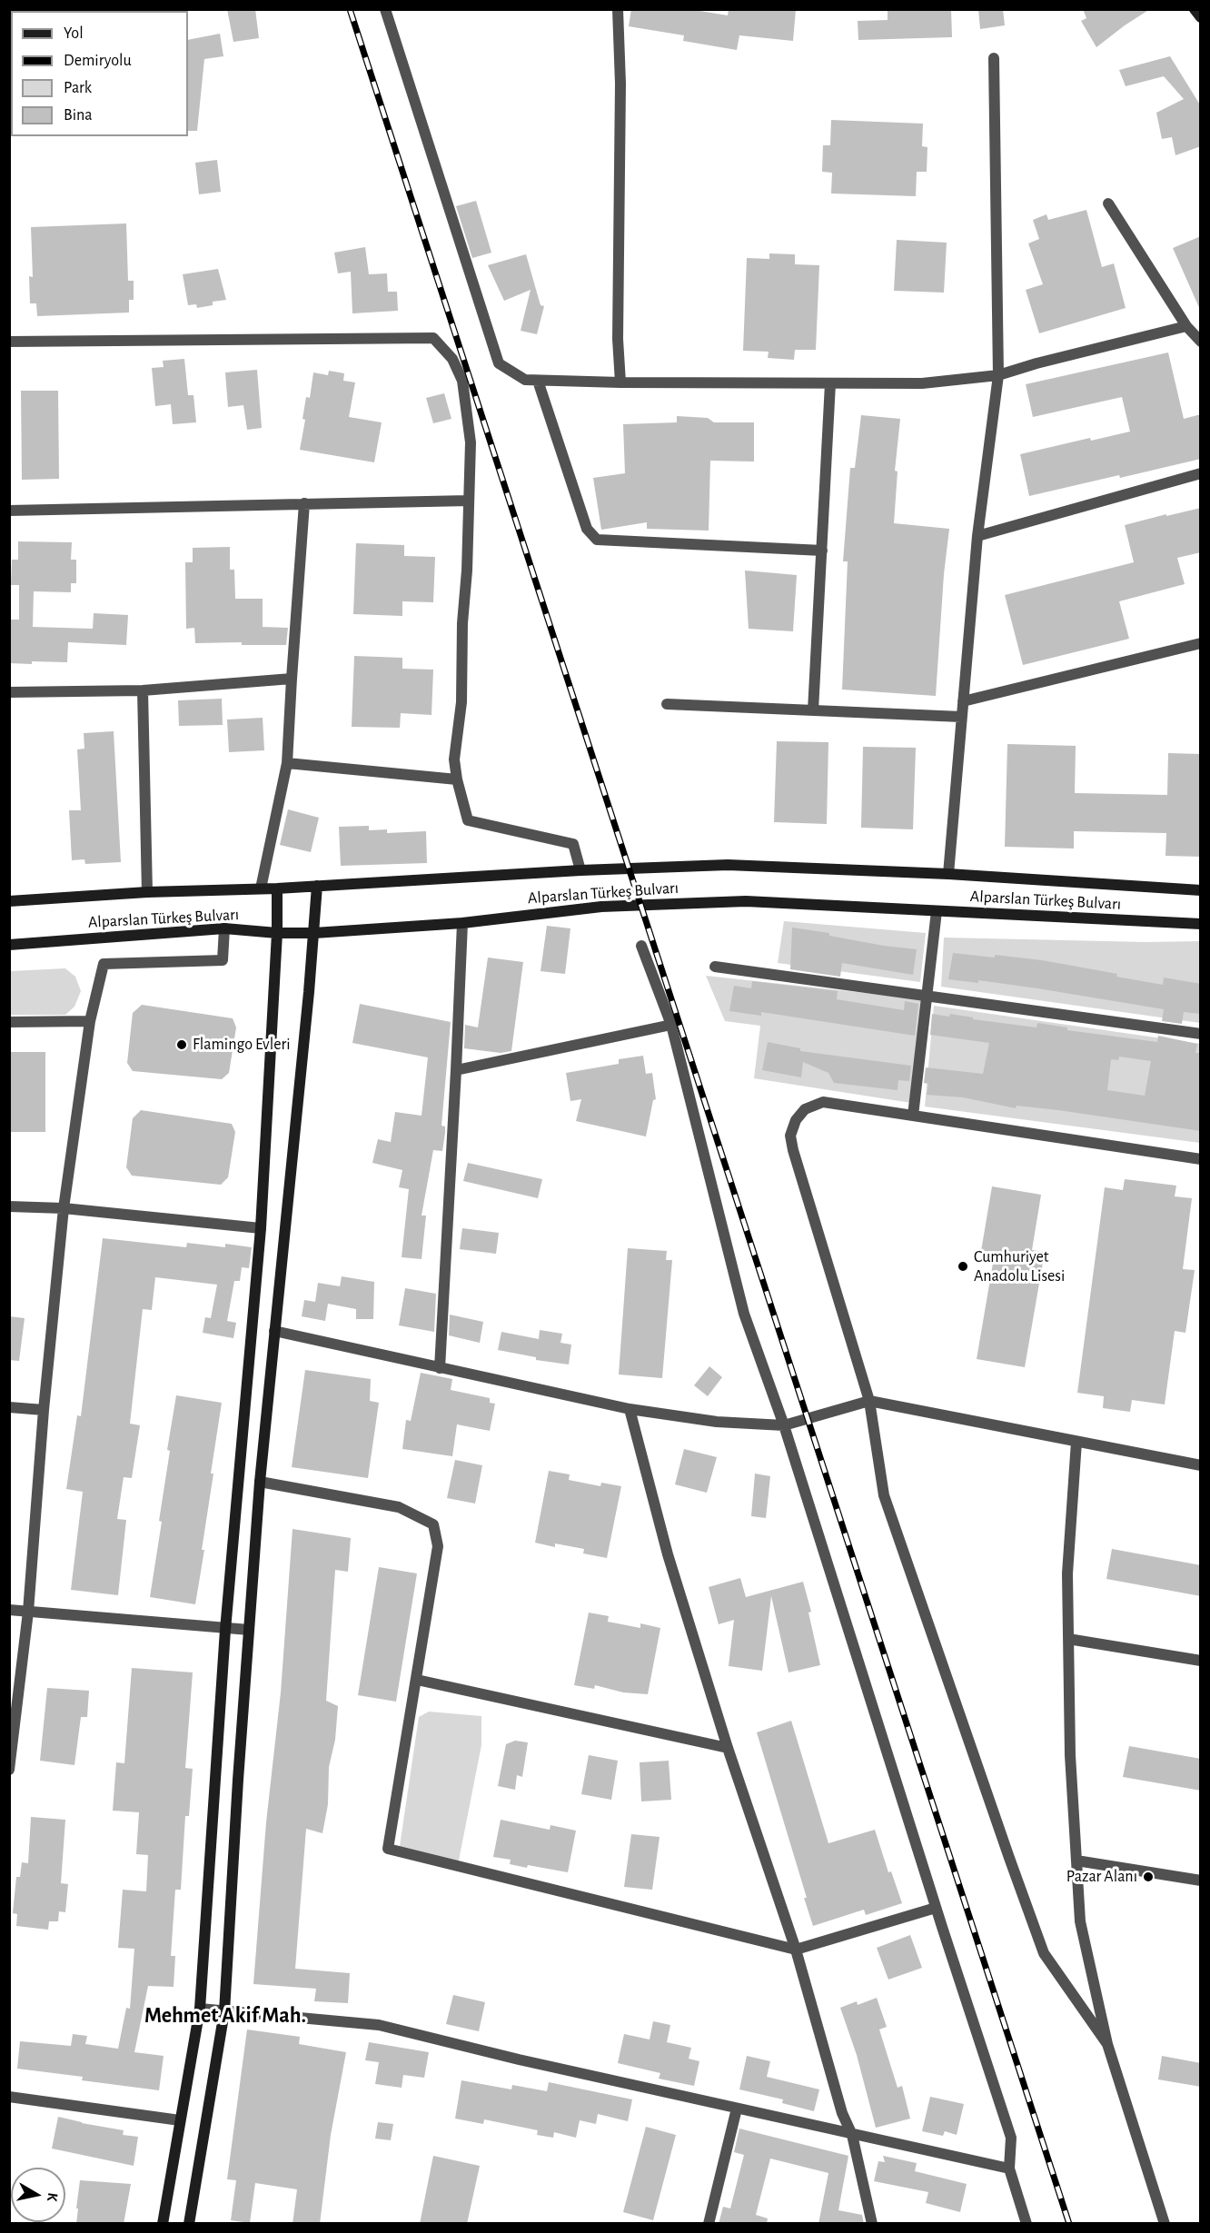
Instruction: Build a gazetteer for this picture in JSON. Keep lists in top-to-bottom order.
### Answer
{
  "streets": {
    "main road": ["Alparslan Türkeş Bulvarı"]
  },
  "districts": ["Mehmet Akif Mah."],
  "places": ["Flamingo Evleri", "Cumhuriyet Anadolu Lisesi", "Pazar Alanı"],
  "legend": [
    "Yol",
    "Demiryolu",
    "Park",
    "Bina"
  ],
  "north": "right"
}
